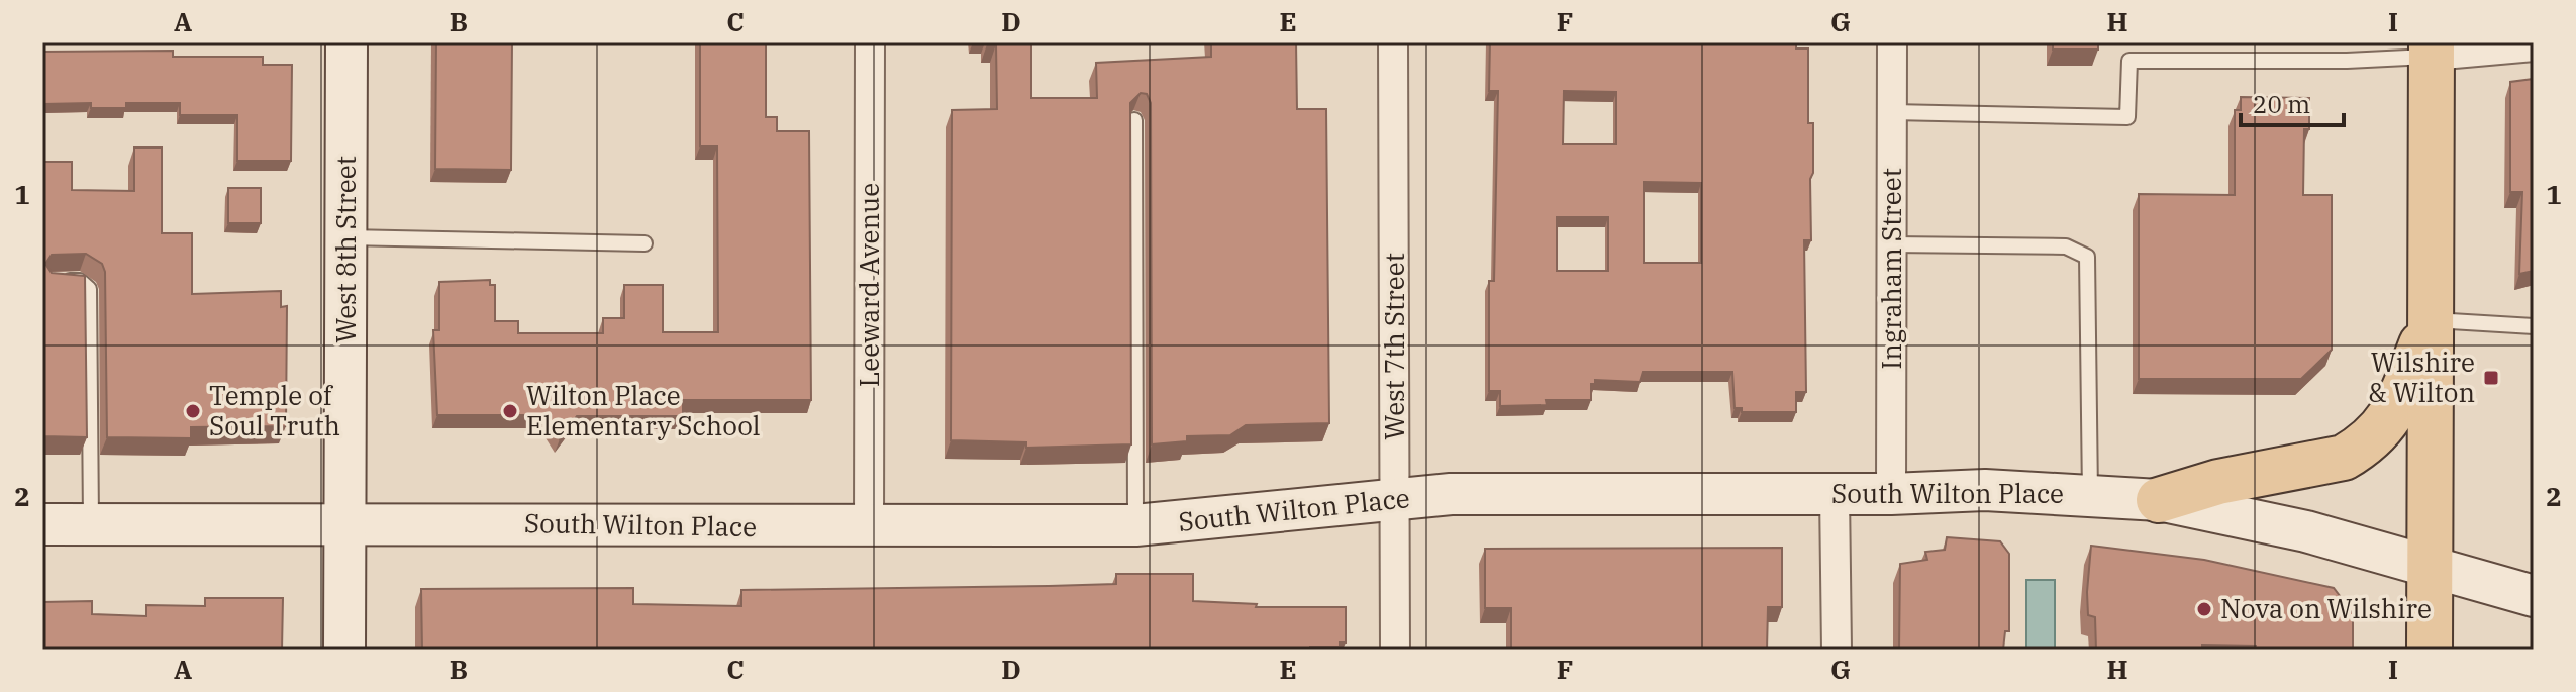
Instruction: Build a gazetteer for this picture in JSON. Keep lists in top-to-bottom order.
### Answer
{
  "streets": {
    "main road": ["West 8th Street", "South Wilton Place"],
    "street": ["Ingraham Street", "Leeward Avenue", "West 7th Street"]
  },
  "crossings": [
    ["West 8th Street", "South Wilton Place"],
    ["Ingraham Street", "South Wilton Place"],
    ["Leeward Avenue", "South Wilton Place"],
    ["West 7th Street", "South Wilton Place"]
  ],
  "places": {
    "transit": ["Wilshire & Wilton"],
    "other": ["Temple of Soul Truth", "Wilton Place Elementary School", "Nova on Wilshire"]
  },
  "scale_bar": "20 m",
  "grid": {
    "columns": [
      "A",
      "B",
      "C",
      "D",
      "E",
      "F",
      "G",
      "H",
      "I"
    ],
    "rows": ["1", "2"]
  }
}
